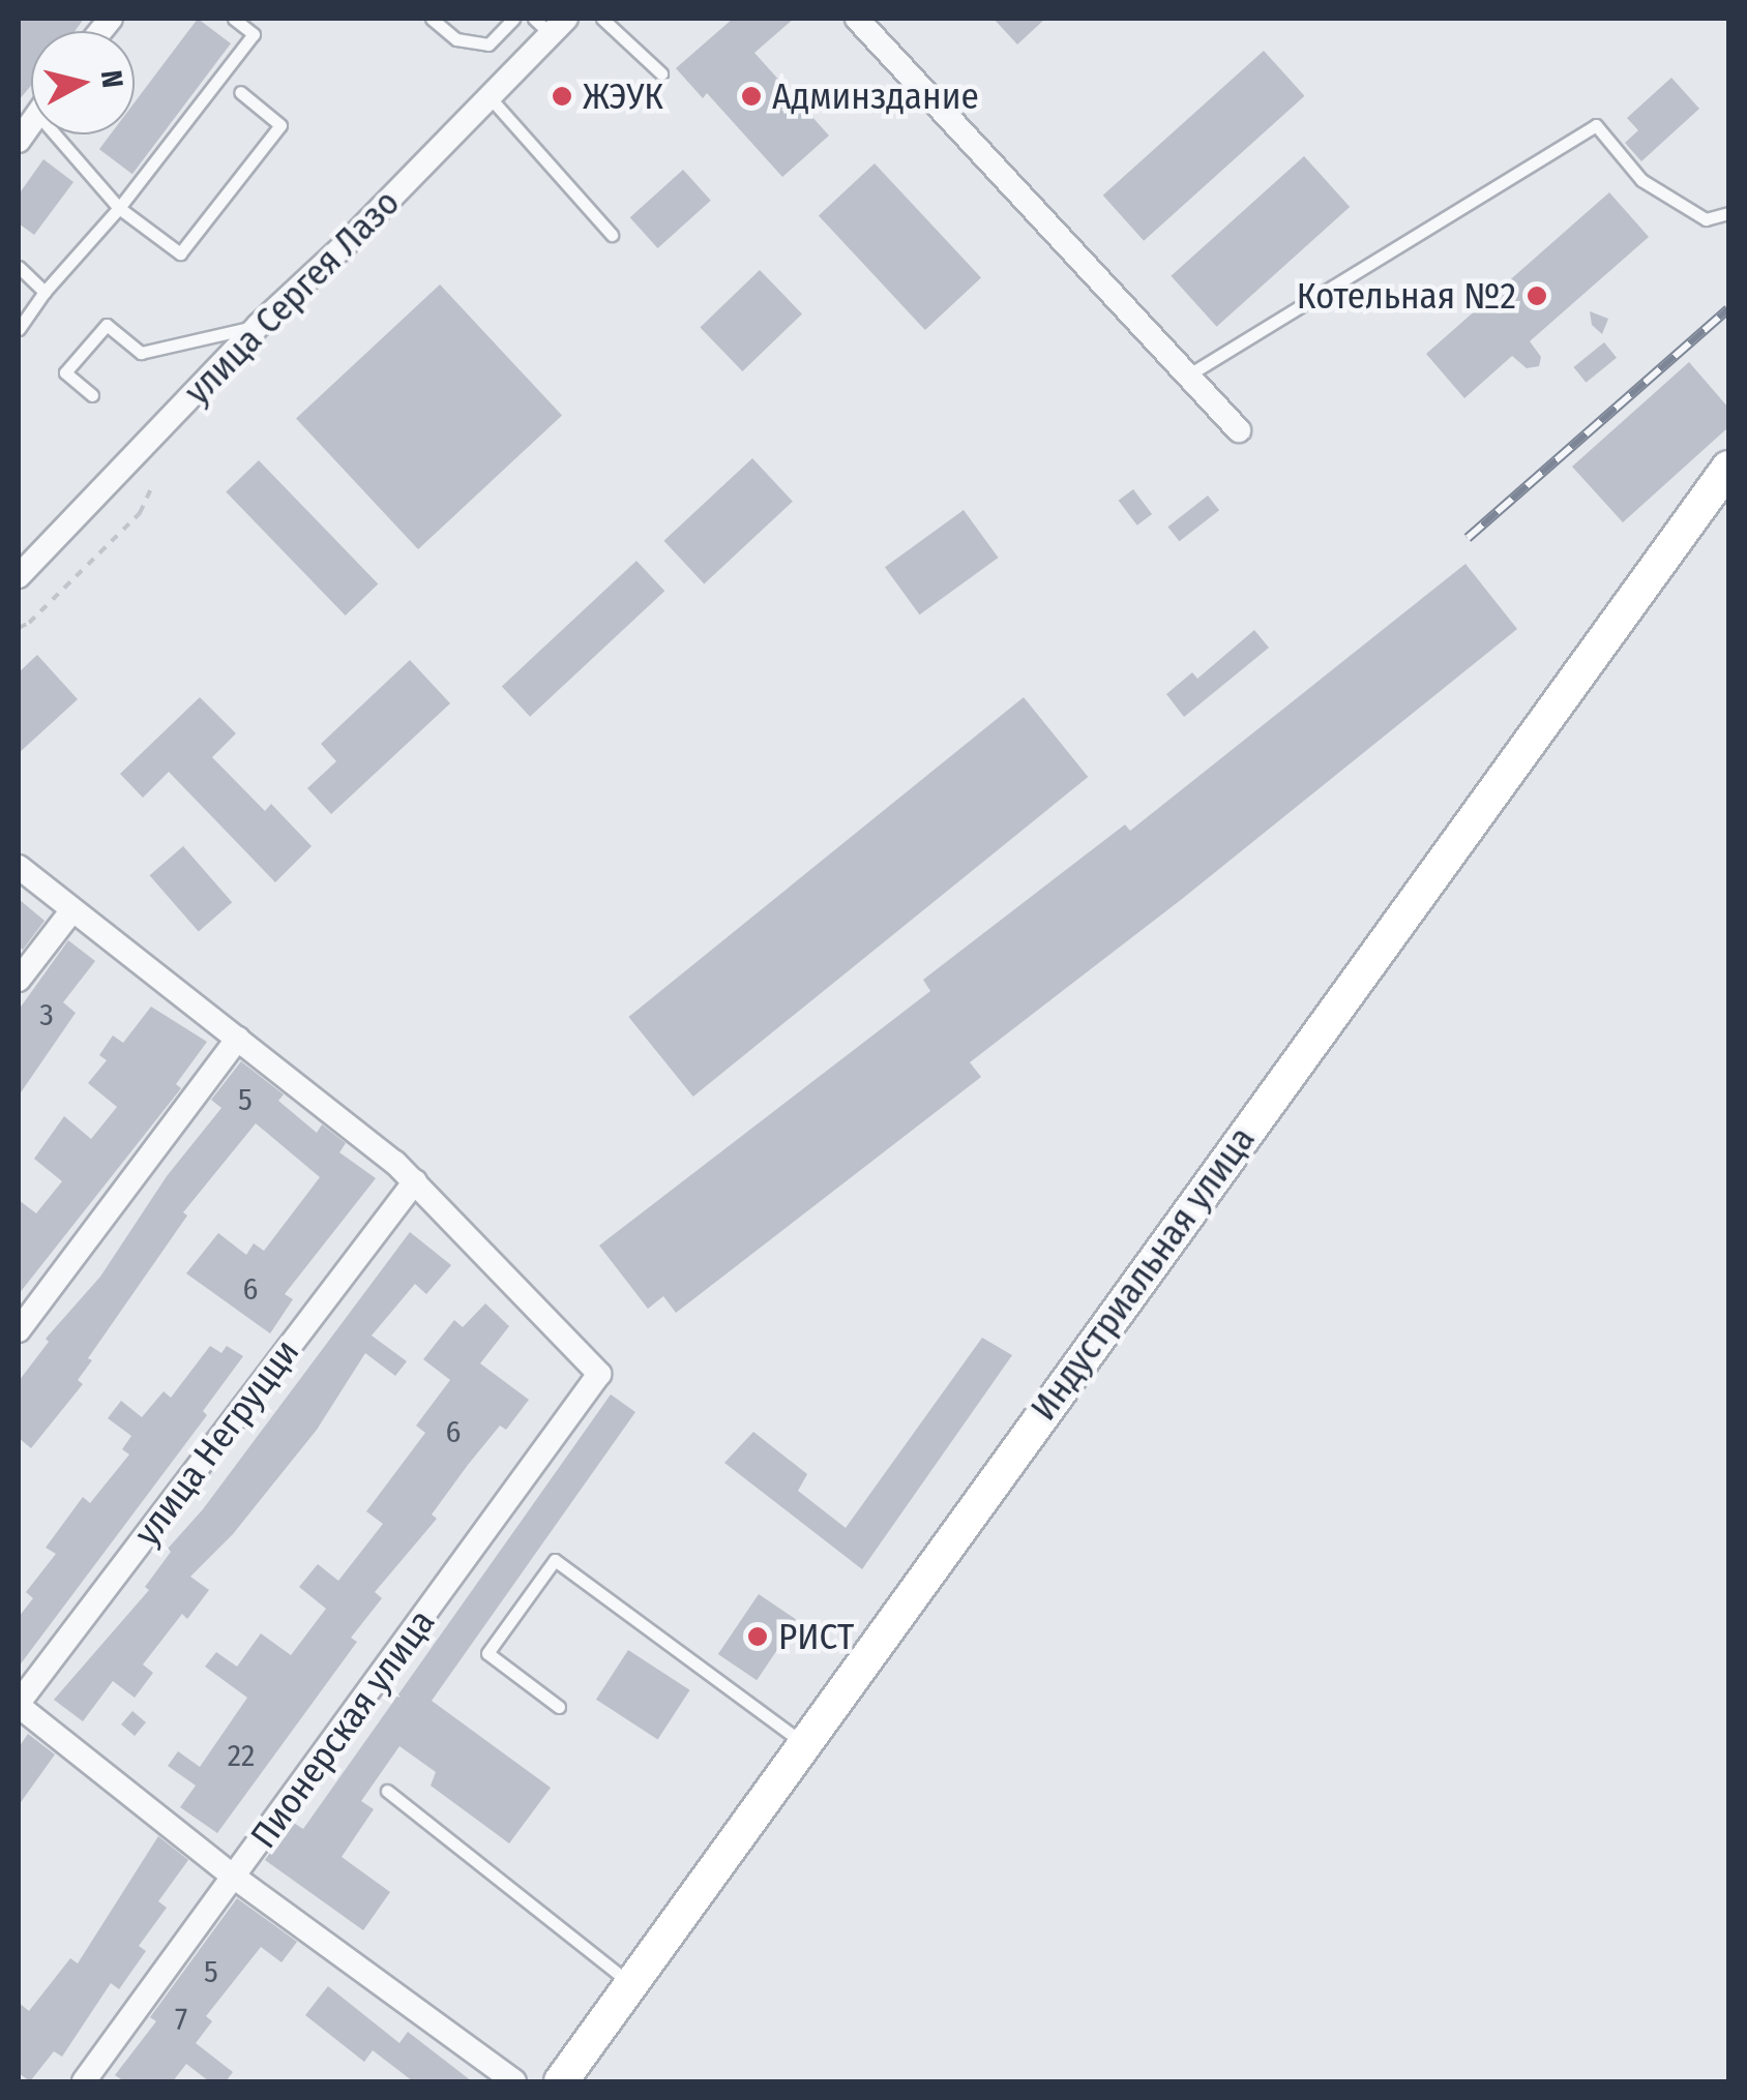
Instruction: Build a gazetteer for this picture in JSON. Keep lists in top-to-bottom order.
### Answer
{
  "streets": {
    "main road": ["Индустриальная улица"],
    "street": ["улица Сергея Лазо", "улица Негруцци", "Пионерская улица"]
  },
  "crossings": [
    ["улица Негруцци", "Пионерская улица"]
  ],
  "places": [
    "ЖЭУК",
    "Админздание",
    "Котельная №2",
    "РИСТ"
  ],
  "house_numbers": [
    "3",
    "5",
    "6",
    "6",
    "22",
    "5",
    "7"
  ],
  "north": "right"
}
